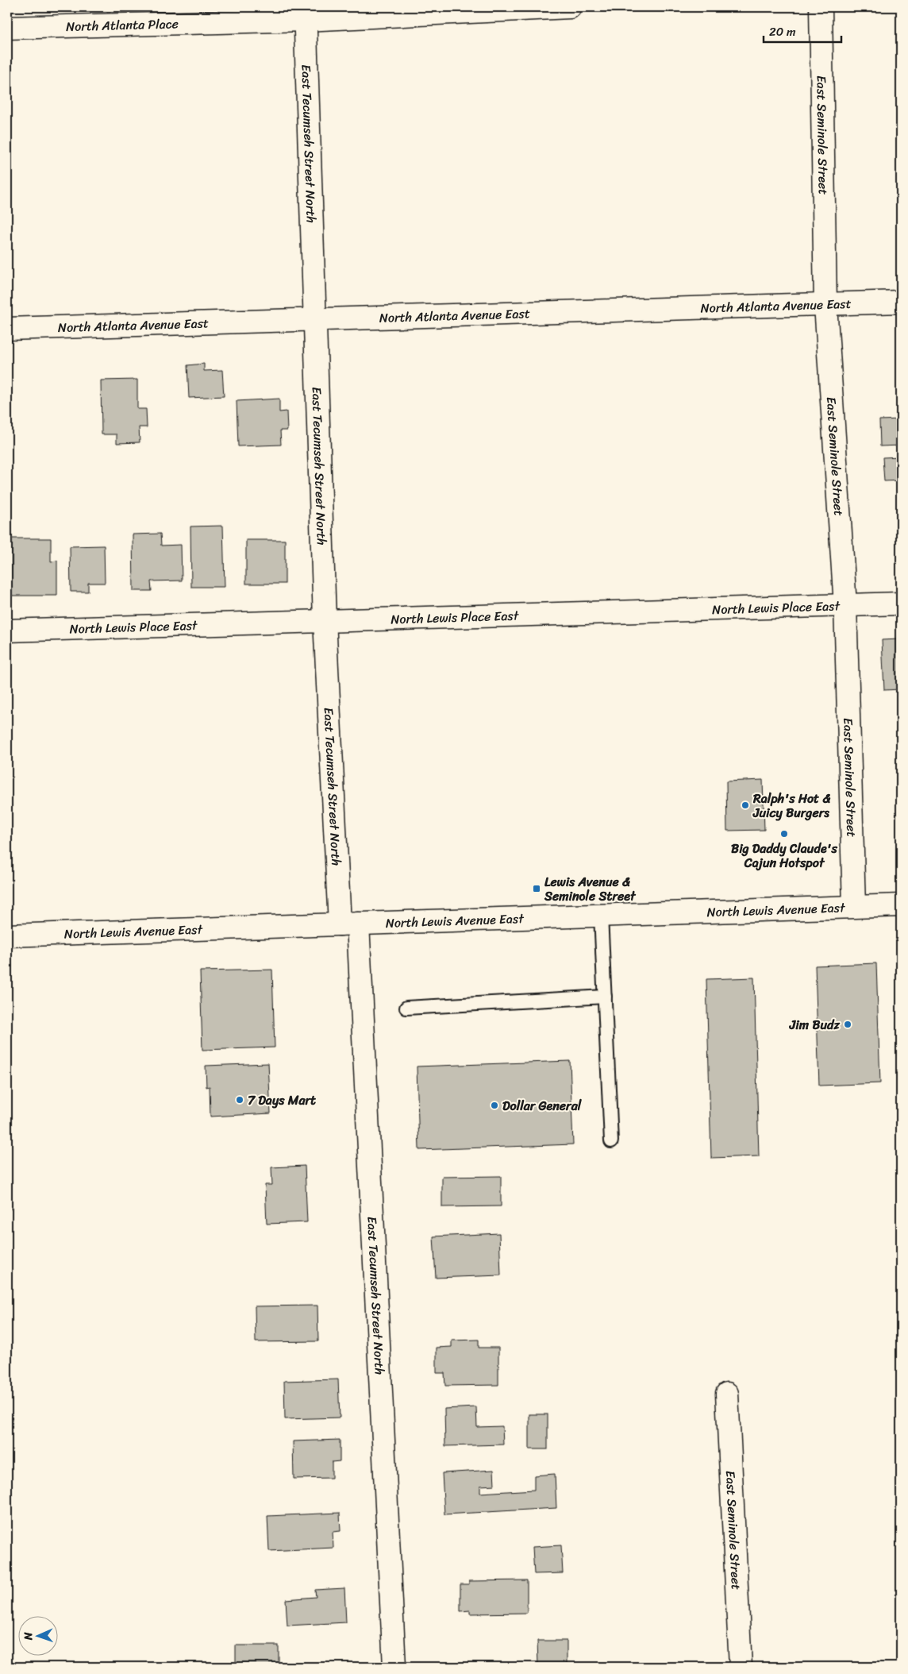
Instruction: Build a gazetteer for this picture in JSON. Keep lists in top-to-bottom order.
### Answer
{
  "streets": {
    "street": [
      "North Atlanta Place",
      "East Seminole Street",
      "East Tecumseh Street North",
      "North Atlanta Avenue East",
      "North Lewis Place East",
      "North Lewis Avenue East"
    ]
  },
  "crossings": [
    ["North Atlanta Place", "East Tecumseh Street North"],
    ["East Seminole Street", "North Atlanta Avenue East"],
    ["East Seminole Street", "North Lewis Place East"],
    ["East Seminole Street", "North Lewis Avenue East"],
    ["East Tecumseh Street North", "North Atlanta Avenue East"],
    ["East Tecumseh Street North", "North Lewis Place East"],
    ["East Tecumseh Street North", "North Lewis Avenue East"]
  ],
  "places": {
    "other": [
      "Ralph's Hot & Juicy Burgers",
      "Big Daddy Claude's Cajun Hotspot",
      "Jim Budz",
      "7 Days Mart",
      "Dollar General"
    ],
    "transit": ["Lewis Avenue & Seminole Street"]
  },
  "scale_bar": "20 m",
  "north": "left"
}
